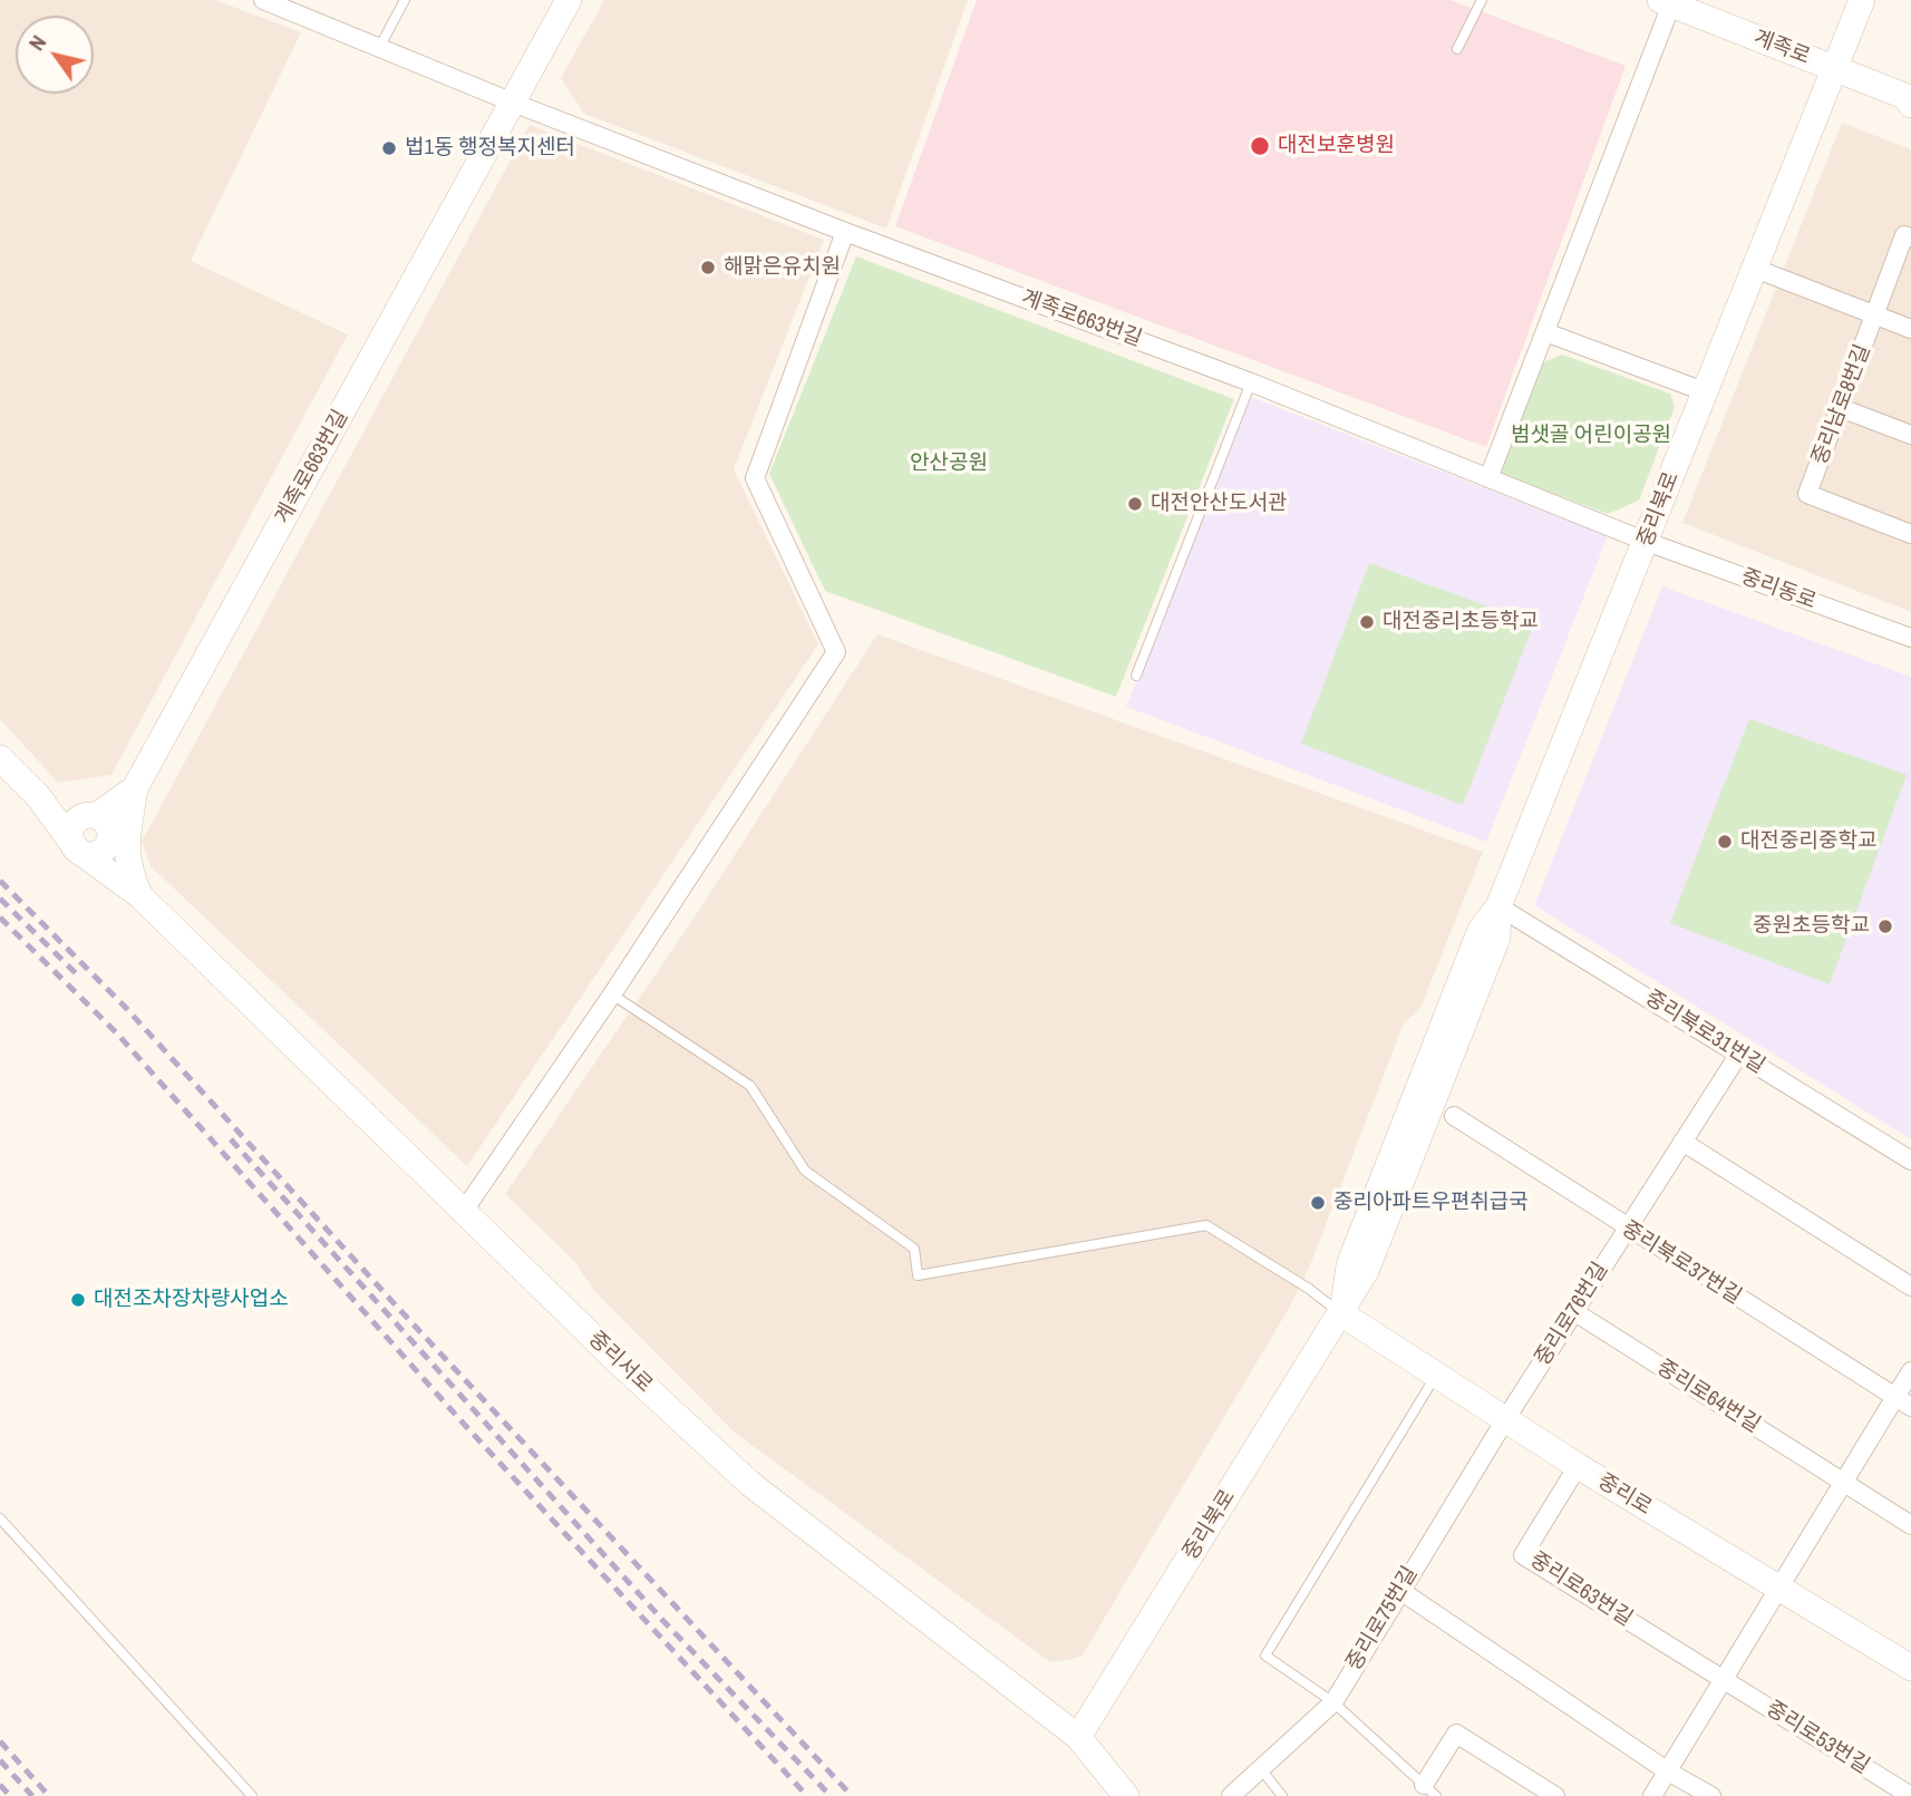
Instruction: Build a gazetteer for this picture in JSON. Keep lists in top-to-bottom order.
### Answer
{
  "streets": {
    "main road": [
      "계족로",
      "계족로663번길",
      "중리북로",
      "중리서로",
      "중리로"
    ],
    "street": [
      "중리남로8번길",
      "중리동로",
      "중리북로31번길",
      "중리북로37번길",
      "중리로76번길",
      "중리로64번길",
      "중리로63번길",
      "중리로75번길",
      "중리로53번길"
    ]
  },
  "crossings": [
    ["계족로", "중리북로"],
    ["계족로663번길", "중리북로"],
    ["계족로663번길", "중리동로"],
    ["중리북로", "중리동로"],
    ["중리북로", "중리북로31번길"],
    ["중리북로", "중리서로"],
    ["중리북로", "중리로"],
    ["중리북로31번길", "중리로76번길"],
    ["중리북로37번길", "중리로76번길"],
    ["중리로76번길", "중리로64번길"],
    ["중리로76번길", "중리로"],
    ["중리로76번길", "중리로75번길"],
    ["중리로", "중리로63번길"],
    ["중리로", "중리로75번길"],
    ["중리로63번길", "중리로53번길"]
  ],
  "parks": ["범샛골 어린이공원", "안산공원"],
  "places": [
    "대전보훈병원",
    "법1동 행정복지센터",
    "해맑은유치원",
    "대전안산도서관",
    "대전중리초등학교",
    "대전중리중학교",
    "중원초등학교",
    "중리아파트우편취급국",
    "대전조차장차량사업소"
  ],
  "north": "top left"
}
